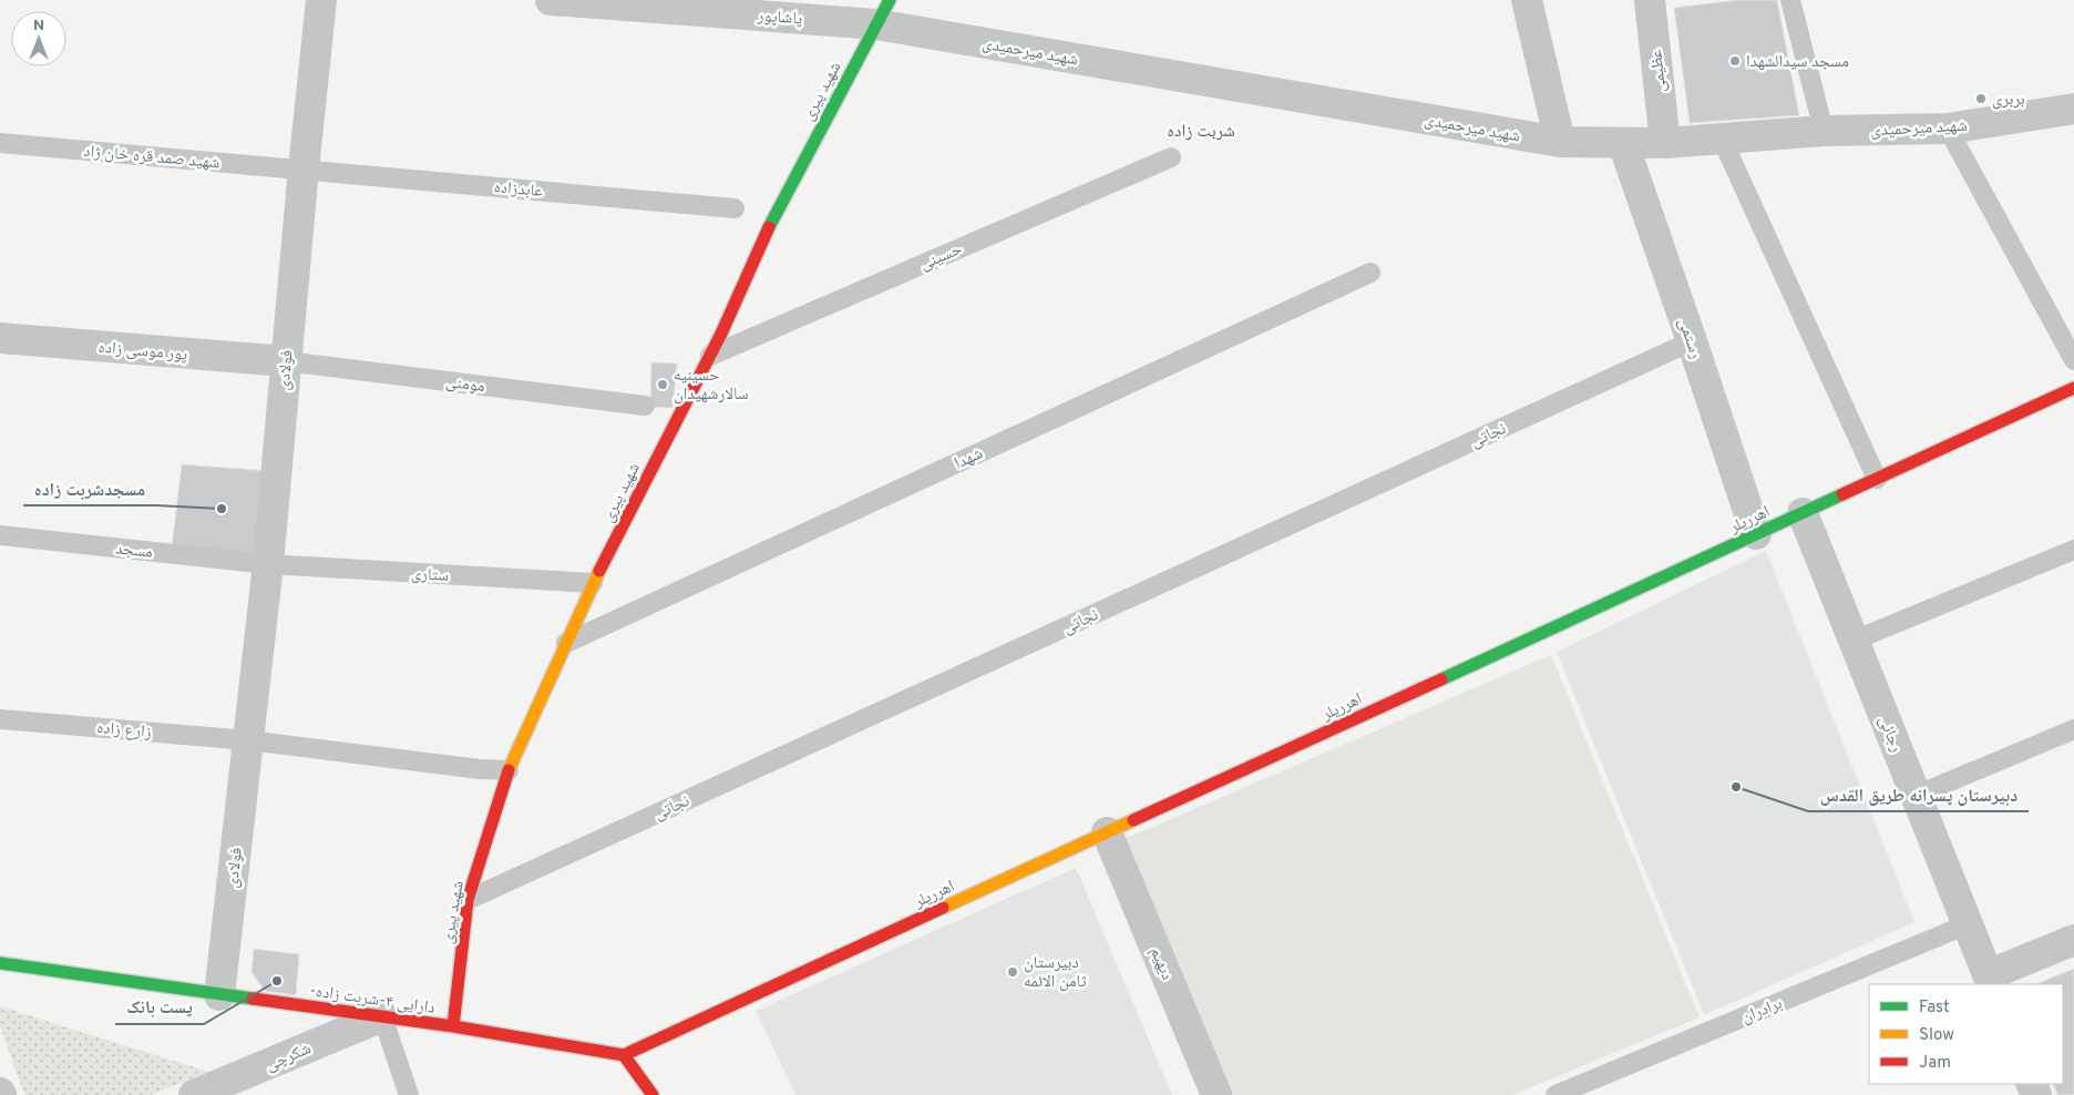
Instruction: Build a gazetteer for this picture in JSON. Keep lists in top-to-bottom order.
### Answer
{
  "streets": {
    "street": [
      "پاشاپور",
      "شهید میرحمیدی",
      "عظیمی",
      "شهید پیری",
      "رستمی",
      "پور موسی زاده",
      "فولادی",
      "اهرریلر",
      "رجائی",
      "دیهیم",
      "-دارایی ۴-شربت زاده",
      "شکرچی"
    ],
    "lane": [
      "شهید صمد قره خان ژاد",
      "عابدزاده",
      "حسینی",
      "مومنی",
      "نجاتی",
      "شهدا",
      "مسجد",
      "ستاری",
      "زارع زاده",
      "برادران"
    ]
  },
  "crossings": [
    ["پاشاپور", "شهید میرحمیدی"],
    ["پاشاپور", "شهید پیری"],
    ["شهید میرحمیدی", "عظیمی"],
    ["شهید میرحمیدی", "شهید پیری"],
    ["شهید میرحمیدی", "رستمی"],
    ["شهید پیری", "حسینی"],
    ["شهید پیری", "نجاتی"],
    ["شهید پیری", "شهدا"],
    ["شهید پیری", "ستاری"],
    ["شهید پیری", "-دارایی ۴-شربت زاده"],
    ["شهید صمد قره خان ژاد", "عابدزاده"],
    ["شهید صمد قره خان ژاد", "فولادی"],
    ["عابدزاده", "فولادی"],
    ["رستمی", "نجاتی"],
    ["رستمی", "اهرریلر"],
    ["پور موسی زاده", "فولادی"],
    ["پور موسی زاده", "مومنی"],
    ["فولادی", "مومنی"],
    ["فولادی", "مسجد"],
    ["فولادی", "ستاری"],
    ["فولادی", "زارع زاده"],
    ["فولادی", "-دارایی ۴-شربت زاده"],
    ["اهرریلر", "رجائی"],
    ["اهرریلر", "دیهیم"],
    ["اهرریلر", "-دارایی ۴-شربت زاده"],
    ["مسجد", "ستاری"],
    ["رجائی", "برادران"],
    ["-دارایی ۴-شربت زاده", "شکرچی"]
  ],
  "districts": ["شربت زاده"],
  "places": [
    "مسجد سیدالشهدا",
    "بربری",
    "حسینیه سالارشهیدان",
    "مسجدشربت زاده",
    "دبیرستان پسرانه طریق القدس",
    "دبیرستان ثامن الائمه",
    "پست بانک"
  ],
  "legend": ["Fast", "Slow", "Jam"],
  "north": "top"
}
